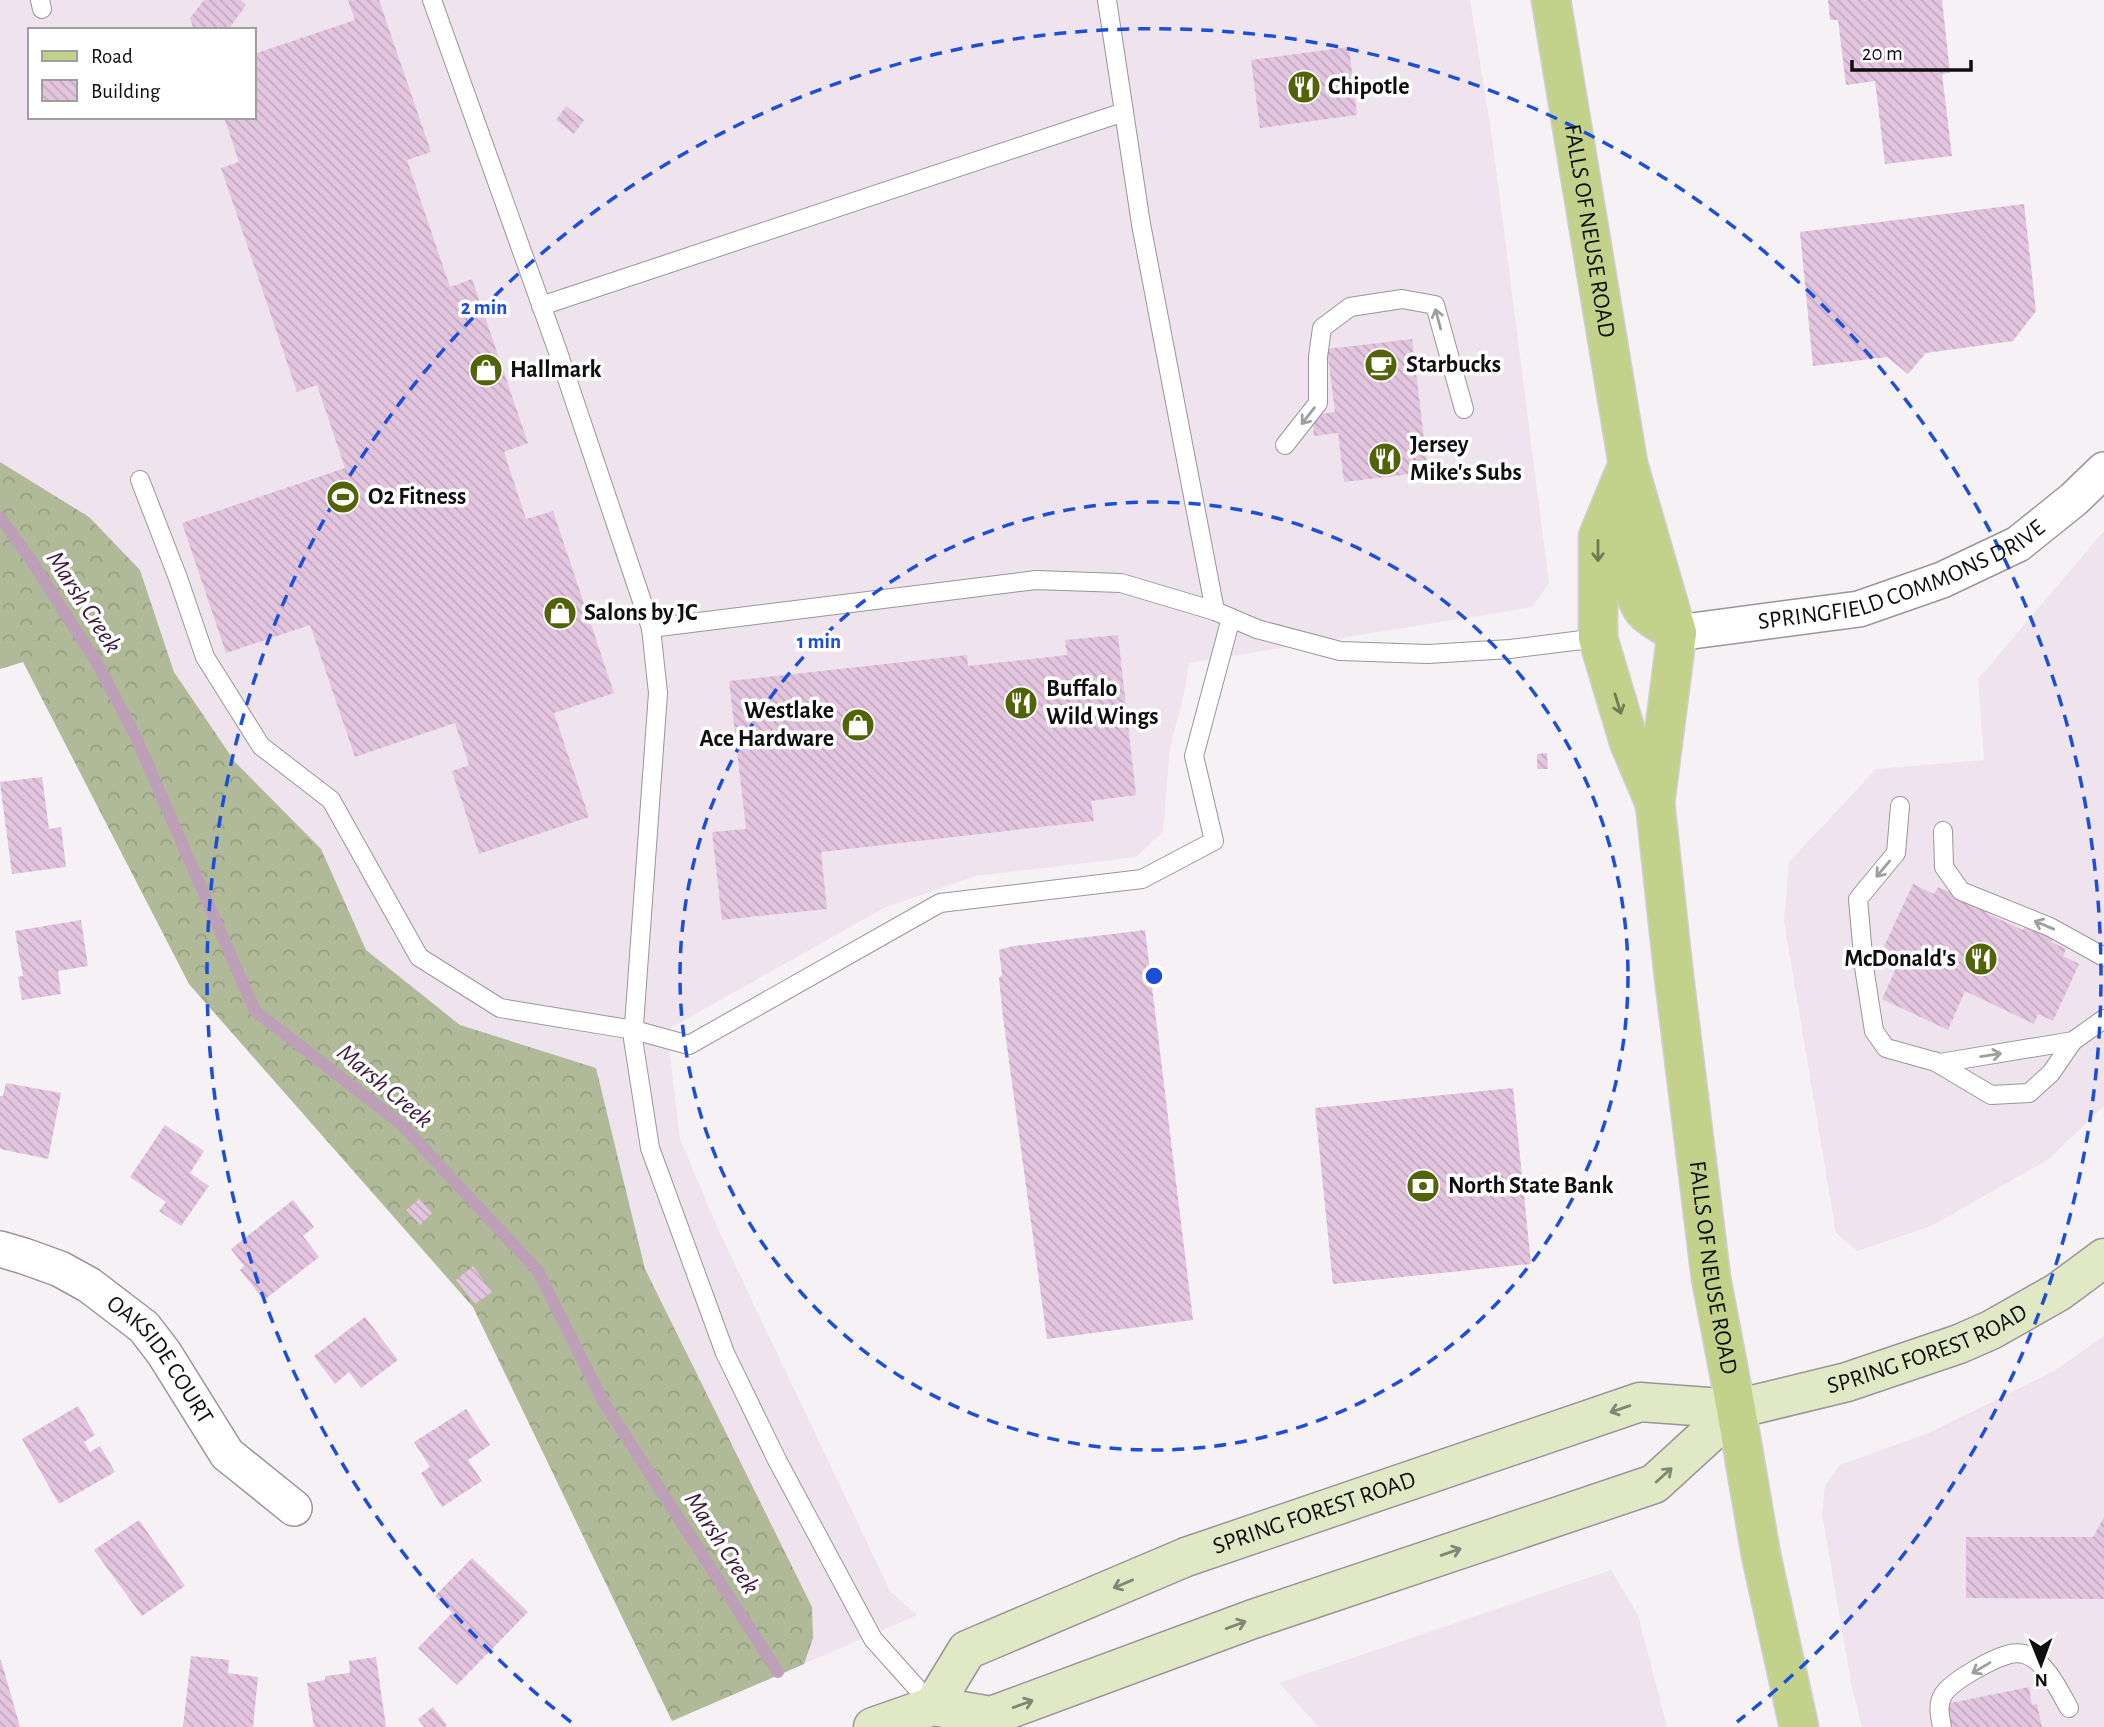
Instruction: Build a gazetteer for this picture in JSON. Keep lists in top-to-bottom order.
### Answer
{
  "streets": {
    "main road": ["FALLS OF NEUSE ROAD", "SPRING FOREST ROAD"],
    "street": ["SPRINGFIELD COMMONS DRIVE", "OAKSIDE COURT"]
  },
  "crossings": [
    ["FALLS OF NEUSE ROAD", "SPRINGFIELD COMMONS DRIVE"],
    ["FALLS OF NEUSE ROAD", "SPRING FOREST ROAD"]
  ],
  "water": ["Marsh Creek"],
  "places": {
    "restaurant": [
      "Chipotle",
      "Jersey Mike's Subs",
      "Buffalo Wild Wings",
      "McDonald's"
    ],
    "cafe": ["Starbucks"],
    "shop": ["Hallmark", "Salons by JC", "Westlake Ace Hardware"],
    "sports": ["O2 Fitness"],
    "bank": ["North State Bank"]
  },
  "legend": ["Road", "Building"],
  "scale_bar": "20 m",
  "north": "bottom",
  "rings": ["2 min", "1 min"]
}
